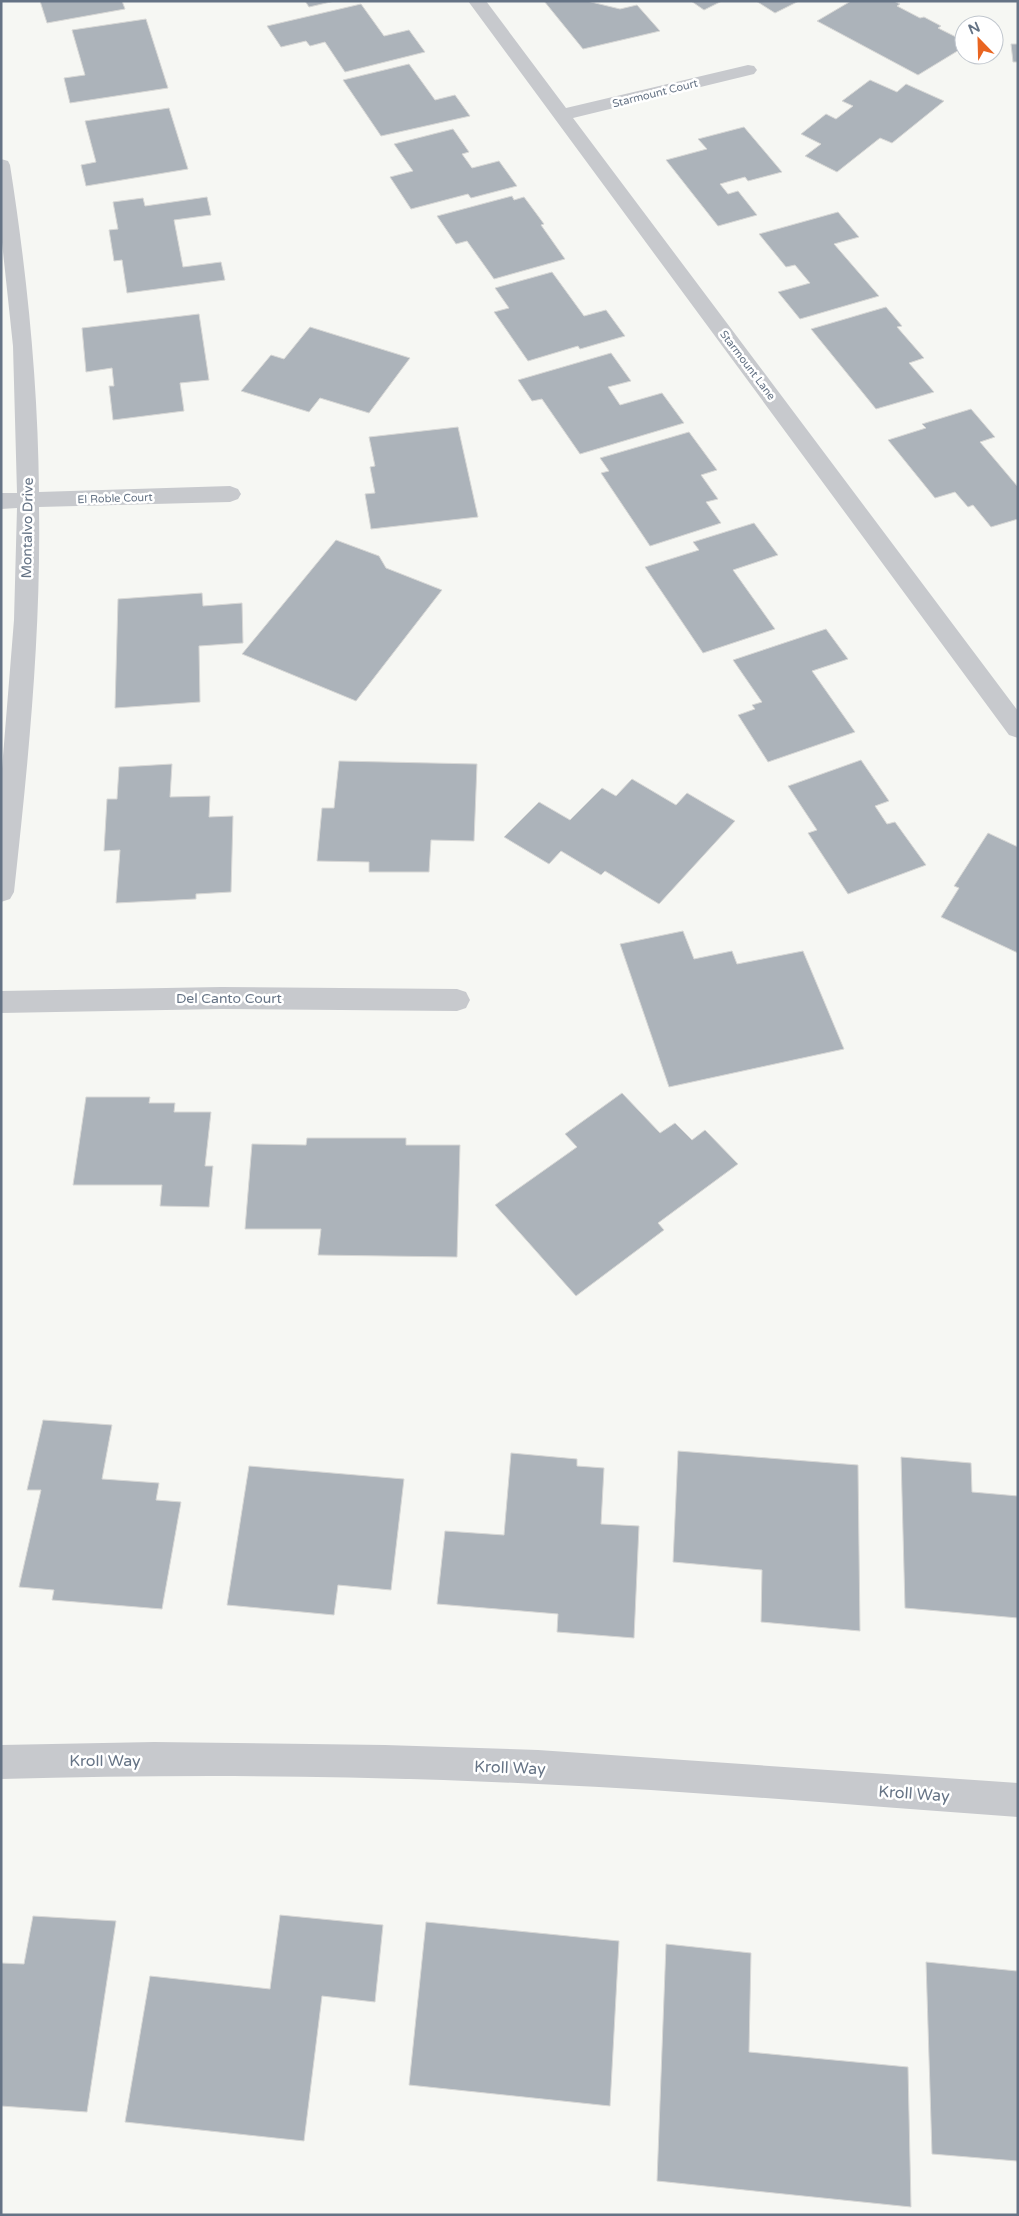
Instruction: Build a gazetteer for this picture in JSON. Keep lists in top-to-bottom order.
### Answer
{
  "streets": {
    "street": [
      "Starmount Court",
      "Starmount Lane",
      "El Roble Court",
      "Montalvo Drive",
      "Del Canto Court",
      "Kroll Way"
    ]
  },
  "crossings": [
    ["Starmount Court", "Starmount Lane"],
    ["El Roble Court", "Montalvo Drive"]
  ],
  "north": "top left"
}
